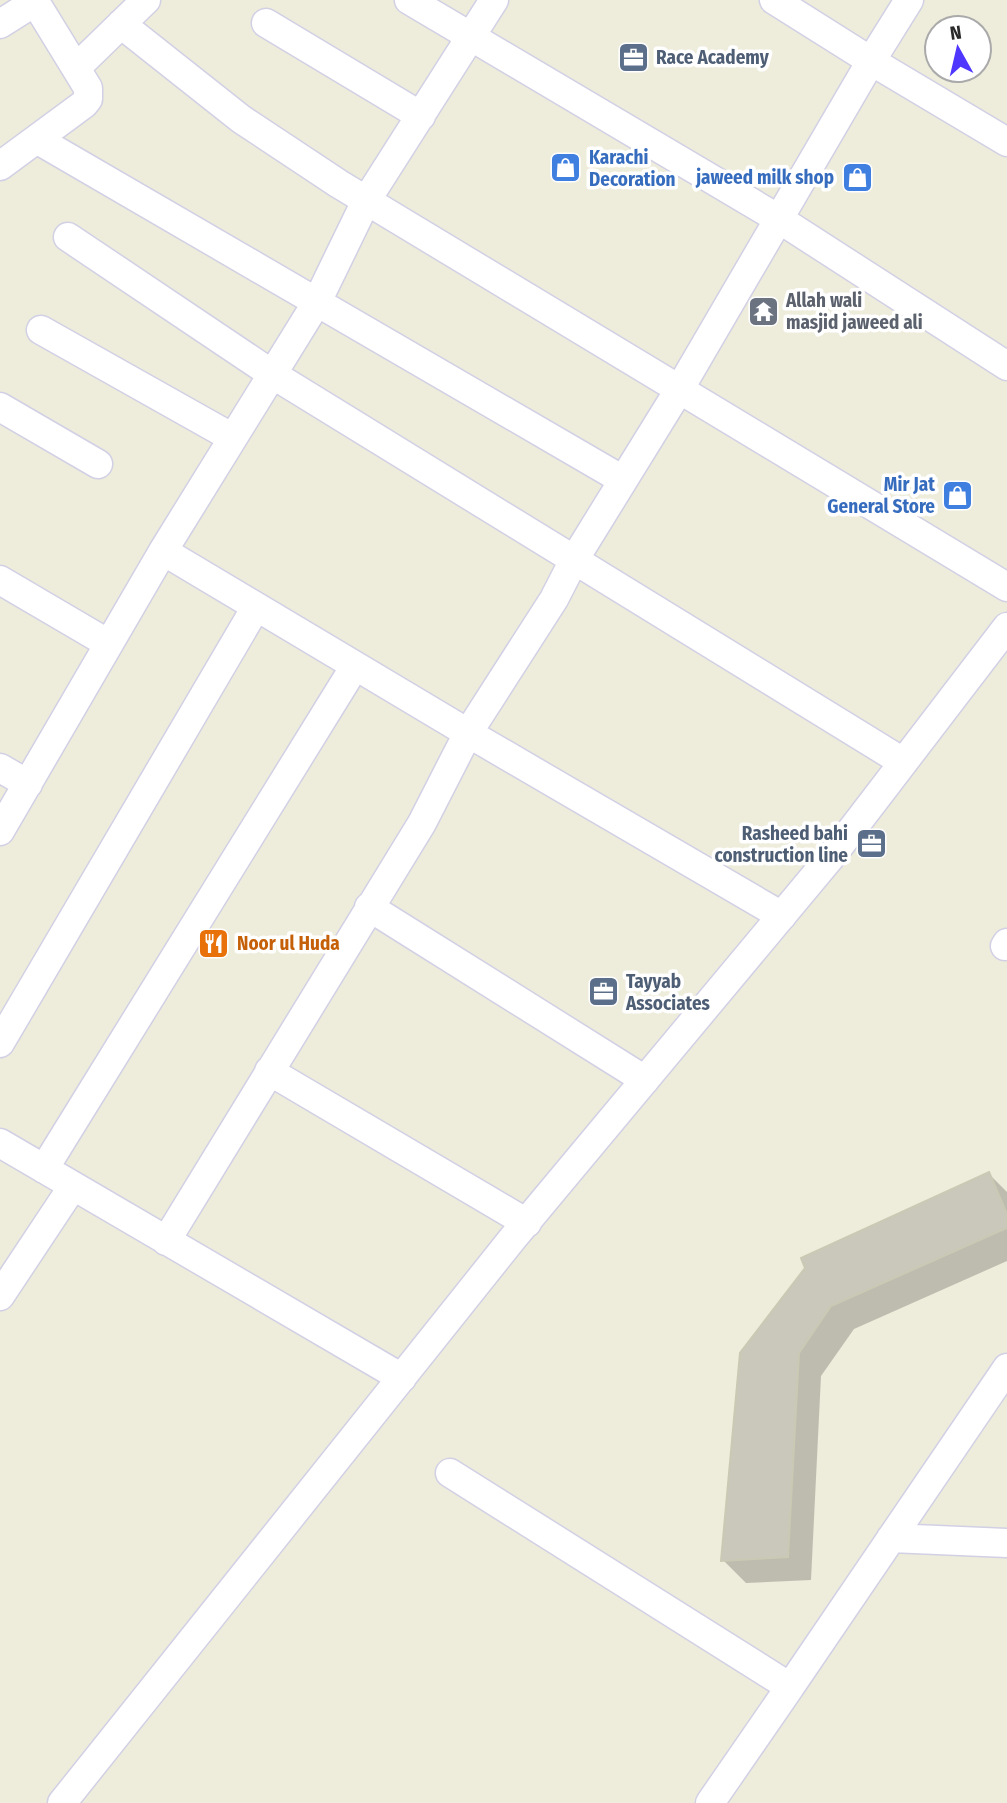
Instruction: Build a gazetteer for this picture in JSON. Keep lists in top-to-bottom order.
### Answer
{
  "places": {
    "office": ["Race Academy", "Rasheed bahi construction line", "Tayyab Associates"],
    "shop": ["Karachi Decoration", "jaweed milk shop", "Mir Jat General Store"],
    "temple": ["Allah wali masjid jaweed ali"],
    "restaurant": ["Noor ul Huda"]
  },
  "north": "top"
}
